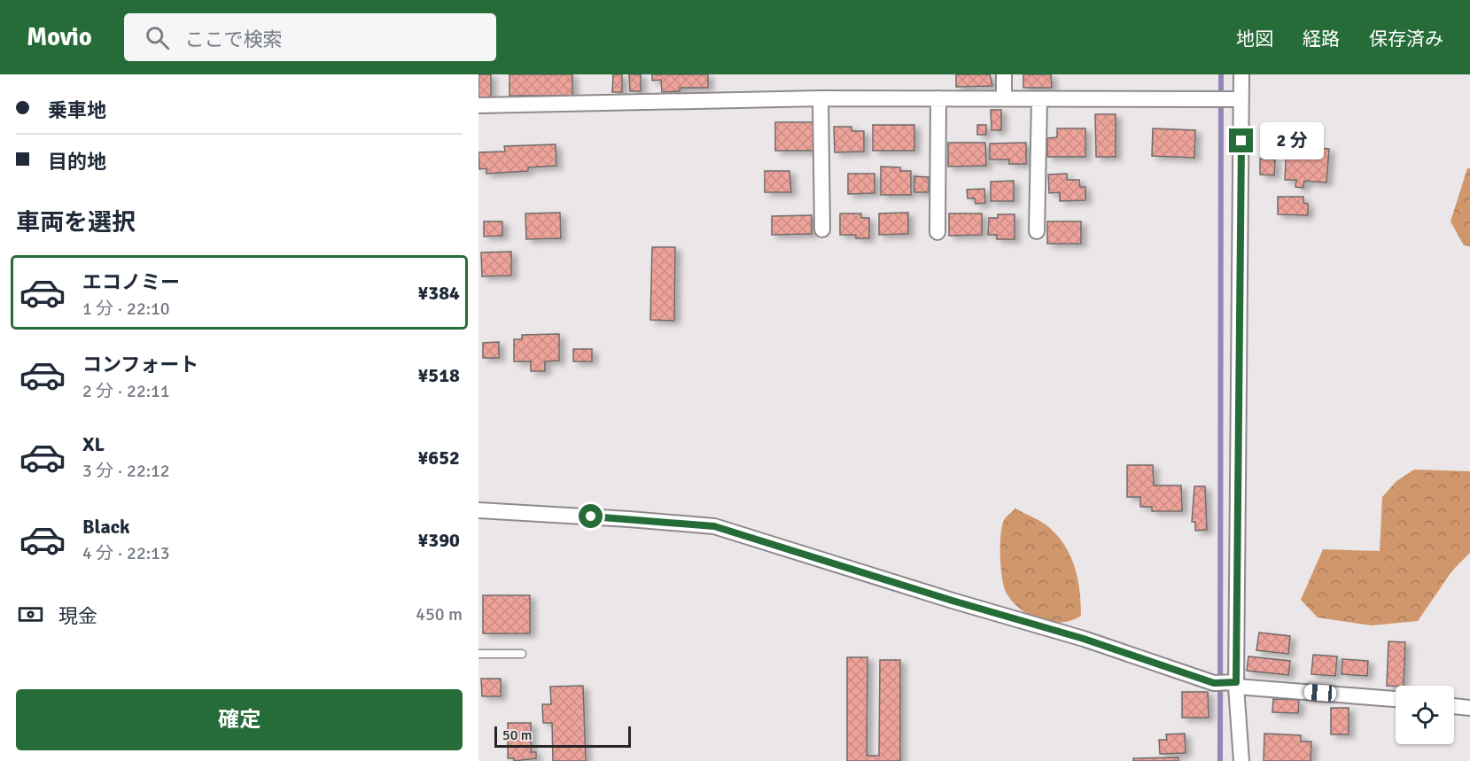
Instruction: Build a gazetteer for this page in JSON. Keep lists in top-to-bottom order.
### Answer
{
  "scale_bar": "50 m",
  "page": {
    "header": "Movio",
    "search": "ここで検索",
    "nav": ["地図", "経路", "保存済み"],
    "banner": ["乗車地", "目的地"],
    "bubble": "2 分",
    "heading": "車両を選択",
    "list": [
      {
        "name": "エコノミー",
        "note": "1 分 · 22:10",
        "value": "¥384"
      },
      {
        "name": "コンフォート",
        "note": "2 分 · 22:11",
        "value": "¥518"
      },
      {
        "name": "XL",
        "note": "3 分 · 22:12",
        "value": "¥652"
      },
      {
        "name": "Black",
        "note": "4 分 · 22:13",
        "value": "¥390"
      }
    ],
    "pay": ["現金", "450 m"],
    "buttons": "確定",
    "scale": "50 m"
  }
}
